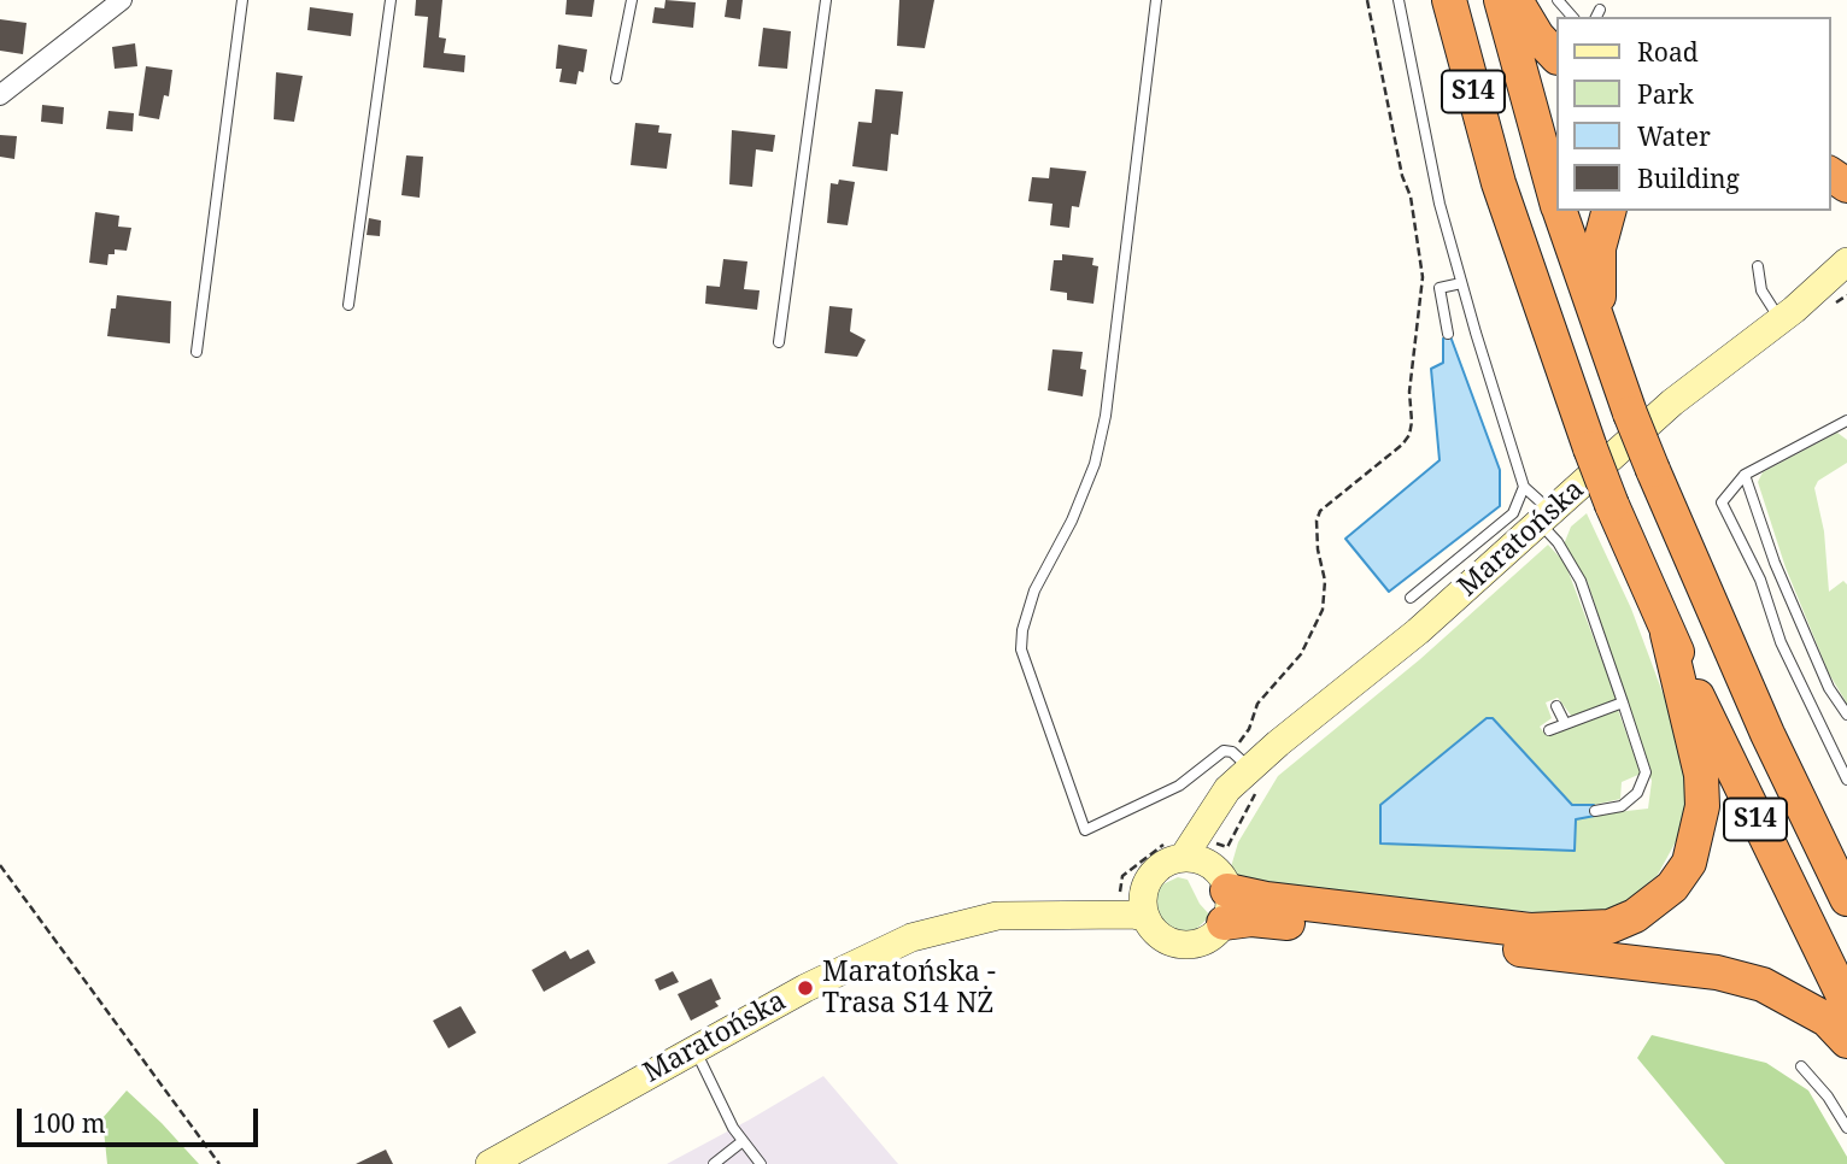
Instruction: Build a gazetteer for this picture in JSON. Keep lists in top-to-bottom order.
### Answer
{
  "streets": {
    "highway": ["S14"],
    "main road": ["Maratońska"]
  },
  "places": ["Maratońska - Trasa S14 NŻ"],
  "legend": [
    "Road",
    "Park",
    "Water",
    "Building"
  ],
  "scale_bar": "100 m"
}
